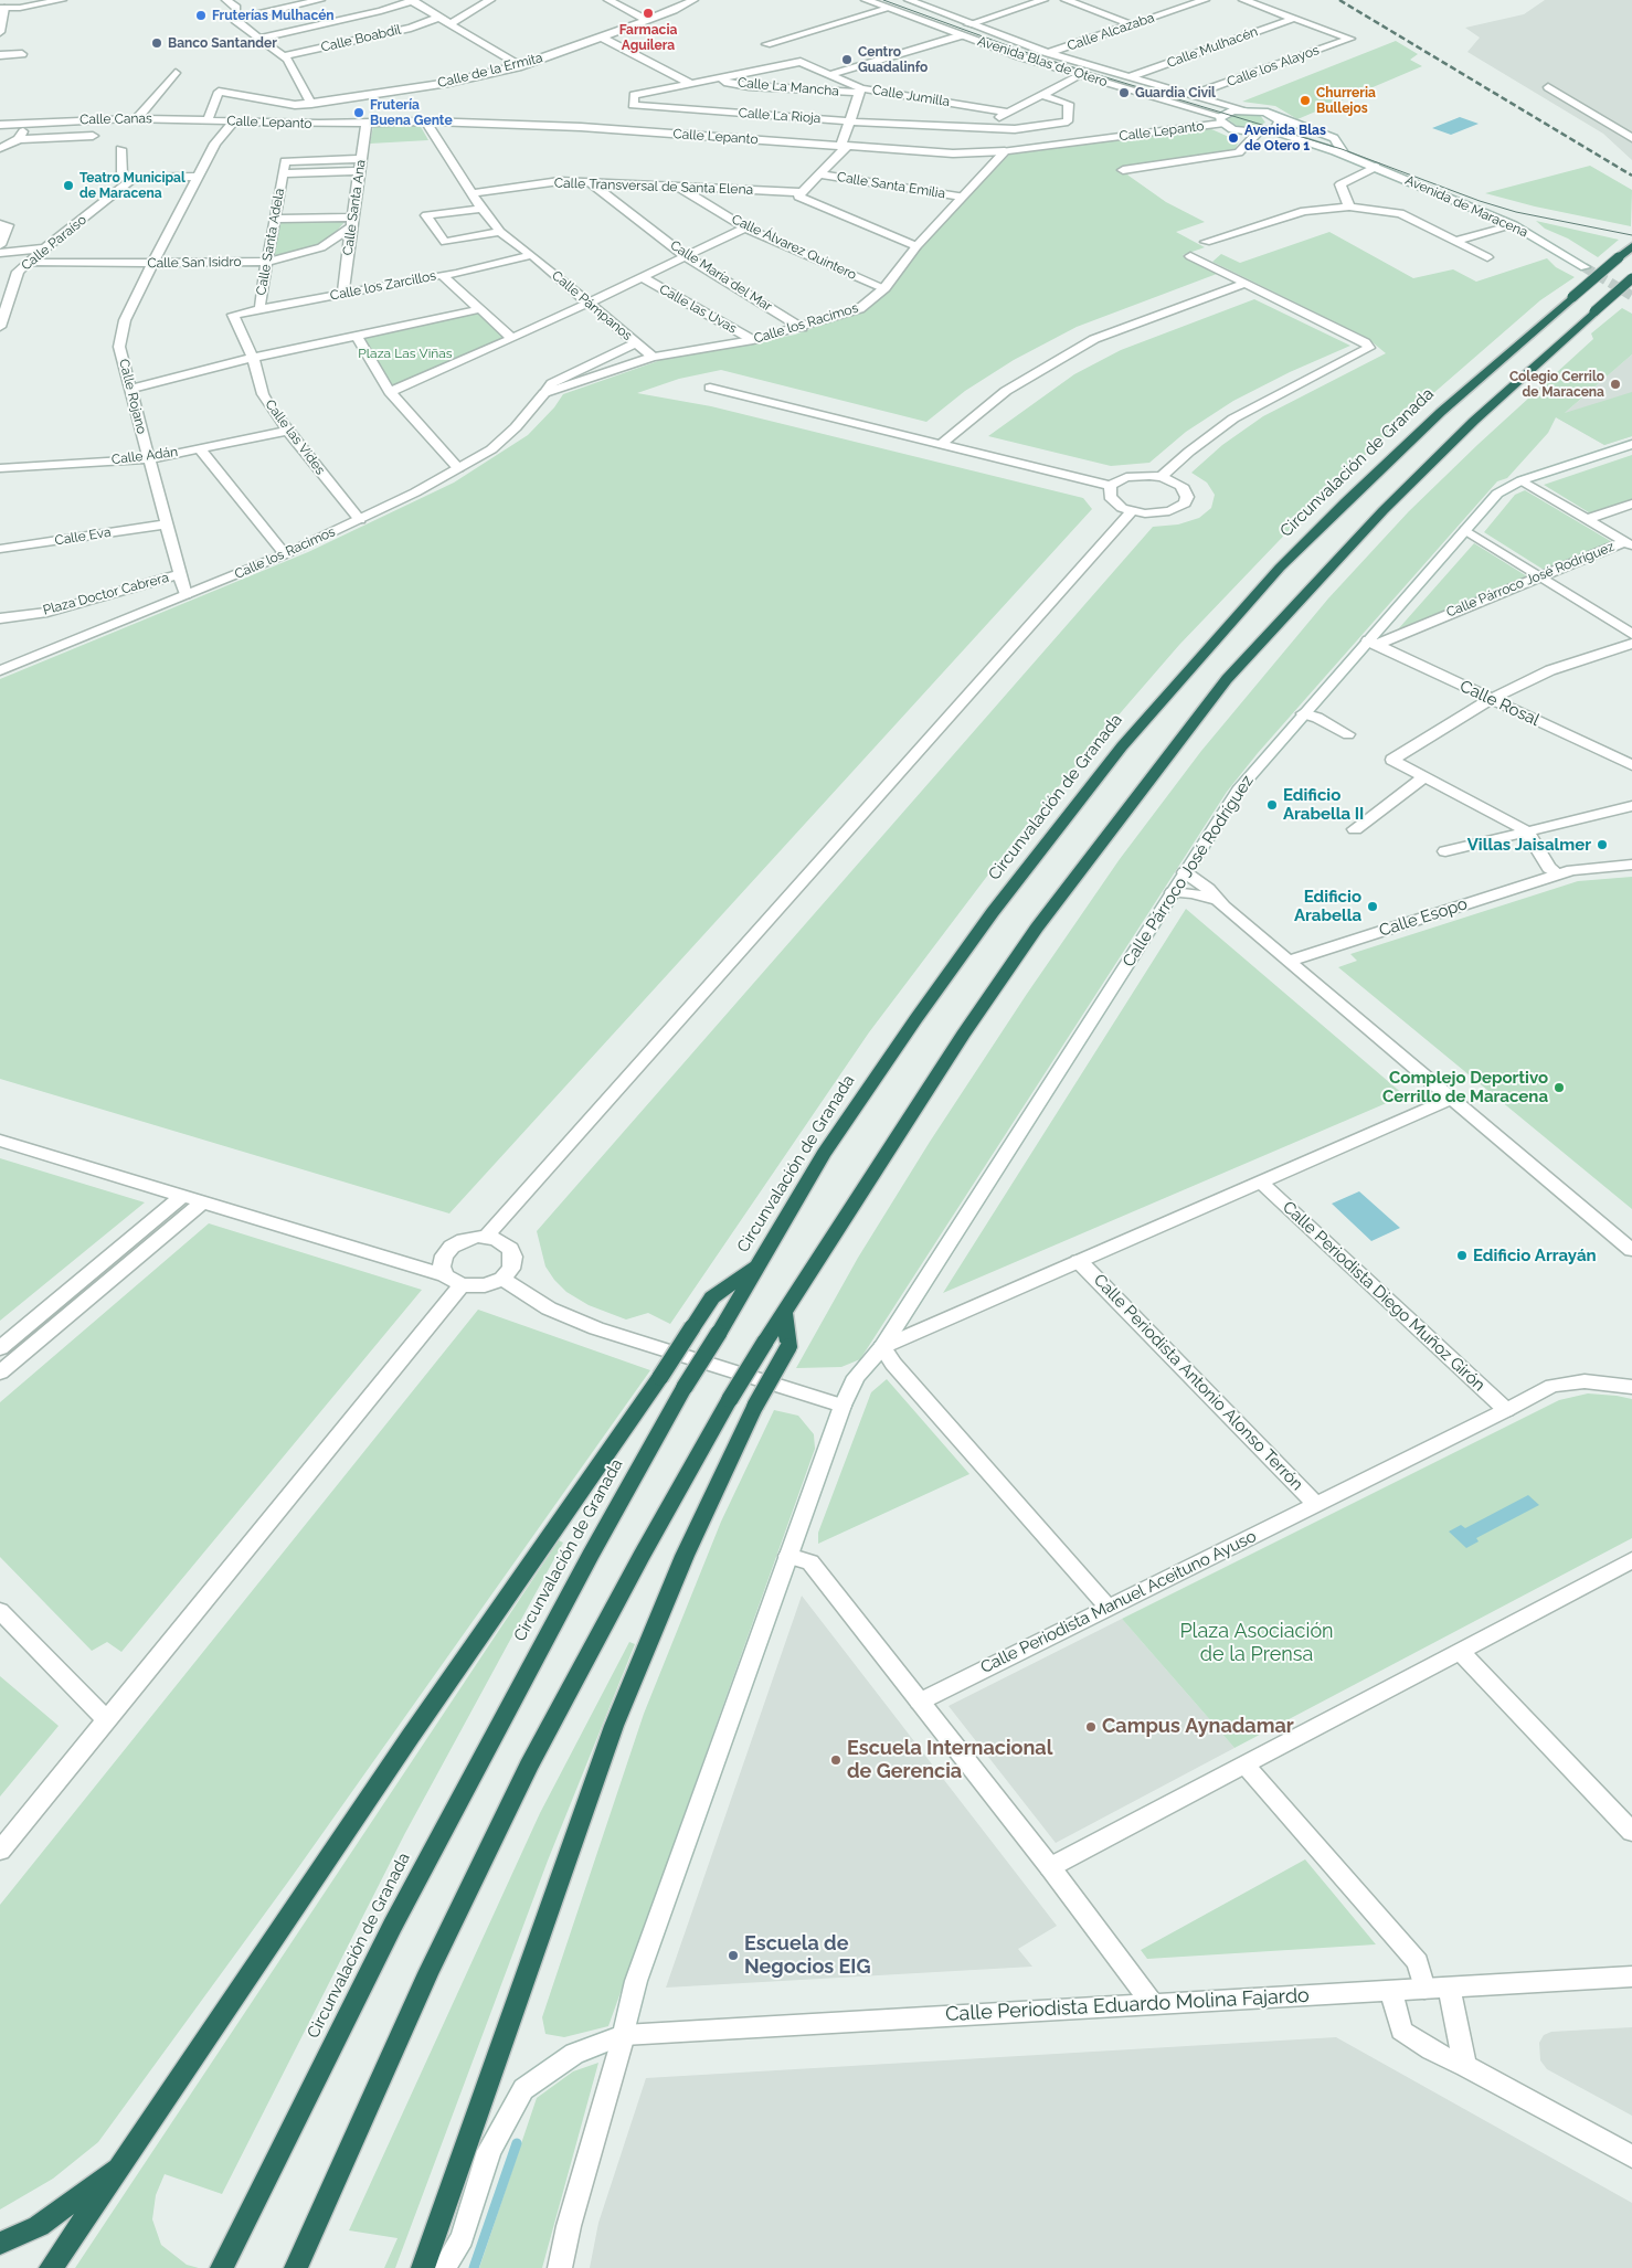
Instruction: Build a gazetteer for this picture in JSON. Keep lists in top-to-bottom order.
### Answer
{
  "streets": {
    "highway": ["Circunvalación de Granada"],
    "street": [
      "Calle Alcazaba",
      "Calle Boabdil",
      "Calle Mulhacén",
      "Avenida Blas de Otero",
      "Calle los Alayos",
      "Calle de la Ermita",
      "Calle La Mancha",
      "Calle Jumilla",
      "Calle La Rioja",
      "Calle Canas",
      "Calle Lepanto",
      "Calle Santa Emilia",
      "Calle Transversal de Santa Elena",
      "Avenida de Maracena",
      "Calle Santa Ana",
      "Calle Santa Adela",
      "Calle Paraíso",
      "Calle Álvarez Quintero",
      "Calle San Isidro",
      "Calle María del Mar",
      "Calle los Zarcillos",
      "Calle Pámpanos",
      "Calle las Uvas",
      "Calle los Racimos",
      "Calle Rojano",
      "Calle las Vides",
      "Calle Adán",
      "Calle Eva",
      "Calle Párroco José Rodríguez",
      "Plaza Doctor Cabrera",
      "Calle Rosal",
      "Calle Esopo",
      "Calle Periodista Diego Muñoz Girón",
      "Calle Periodista Antonio Alonso Terrón",
      "Calle Periodista Manuel Aceituno Ayuso",
      "Calle Periodista Eduardo Molina Fajardo"
    ]
  },
  "crossings": [
    ["Calle Alcazaba", "Avenida Blas de Otero"],
    ["Calle Mulhacén", "Avenida Blas de Otero"],
    ["Calle Mulhacén", "Calle los Alayos"],
    ["Avenida Blas de Otero", "Calle los Alayos"],
    ["Avenida Blas de Otero", "Calle La Rioja"],
    ["Avenida Blas de Otero", "Calle Lepanto"],
    ["Avenida Blas de Otero", "Avenida de Maracena"],
    ["Calle de la Ermita", "Calle Canas"],
    ["Calle de la Ermita", "Calle Lepanto"],
    ["Calle La Mancha", "Calle Jumilla"],
    ["Calle Jumilla", "Calle La Rioja"],
    ["Calle Canas", "Calle Lepanto"],
    ["Calle Lepanto", "Calle Santa Ana"],
    ["Calle Lepanto", "Calle Pámpanos"],
    ["Calle Lepanto", "Calle los Racimos"],
    ["Calle Lepanto", "Calle Rojano"],
    ["Calle Santa Emilia", "Calle los Racimos"],
    ["Calle Transversal de Santa Elena", "Calle Álvarez Quintero"],
    ["Calle Transversal de Santa Elena", "Calle María del Mar"],
    ["Calle Transversal de Santa Elena", "Calle Pámpanos"],
    ["Calle Santa Ana", "Calle Santa Adela"],
    ["Calle Santa Ana", "Calle San Isidro"],
    ["Calle Santa Ana", "Calle los Zarcillos"],
    ["Calle Santa Adela", "Calle San Isidro"],
    ["Calle Santa Adela", "Calle los Zarcillos"],
    ["Calle Paraíso", "Calle San Isidro"],
    ["Calle Álvarez Quintero", "Calle los Racimos"],
    ["Calle San Isidro", "Calle Rojano"],
    ["Calle María del Mar", "Calle los Racimos"],
    ["Calle los Zarcillos", "Calle Pámpanos"],
    ["Calle los Zarcillos", "Calle las Vides"],
    ["Calle Pámpanos", "Calle los Racimos"],
    ["Calle las Uvas", "Calle los Racimos"],
    ["Calle los Racimos", "Calle Rojano"],
    ["Calle los Racimos", "Calle las Vides"],
    ["Calle Rojano", "Calle Adán"],
    ["Calle Rojano", "Calle Eva"],
    ["Calle Rojano", "Plaza Doctor Cabrera"],
    ["Calle las Vides", "Calle Adán"],
    ["Calle Párroco José Rodríguez", "Calle Rosal"],
    ["Calle Párroco José Rodríguez", "Calle Periodista Eduardo Molina Fajardo"],
    ["Calle Periodista Antonio Alonso Terrón", "Calle Periodista Manuel Aceituno Ayuso"]
  ],
  "parks": ["Plaza Las Viñas", "Plaza Asociación de la Prensa"],
  "places": [
    "Farmacia Aguilera",
    "Fruterías Mulhacén",
    "Banco Santander",
    "Centro Guadalinfo",
    "Guardia Civil",
    "Churreria Bullejos",
    "Frutería Buena Gente",
    "Avenida Blas de Otero 1",
    "Teatro Municipal de Maracena",
    "Colegio Cerrilo de Maracena",
    "Edificio Arabella II",
    "Villas Jaisalmer",
    "Edificio Arabella",
    "Complejo Deportivo Cerrillo de Maracena",
    "Edificio Arrayán",
    "Campus Aynadamar",
    "Escuela Internacional de Gerencia",
    "Escuela de Negocios EIG"
  ]
}
